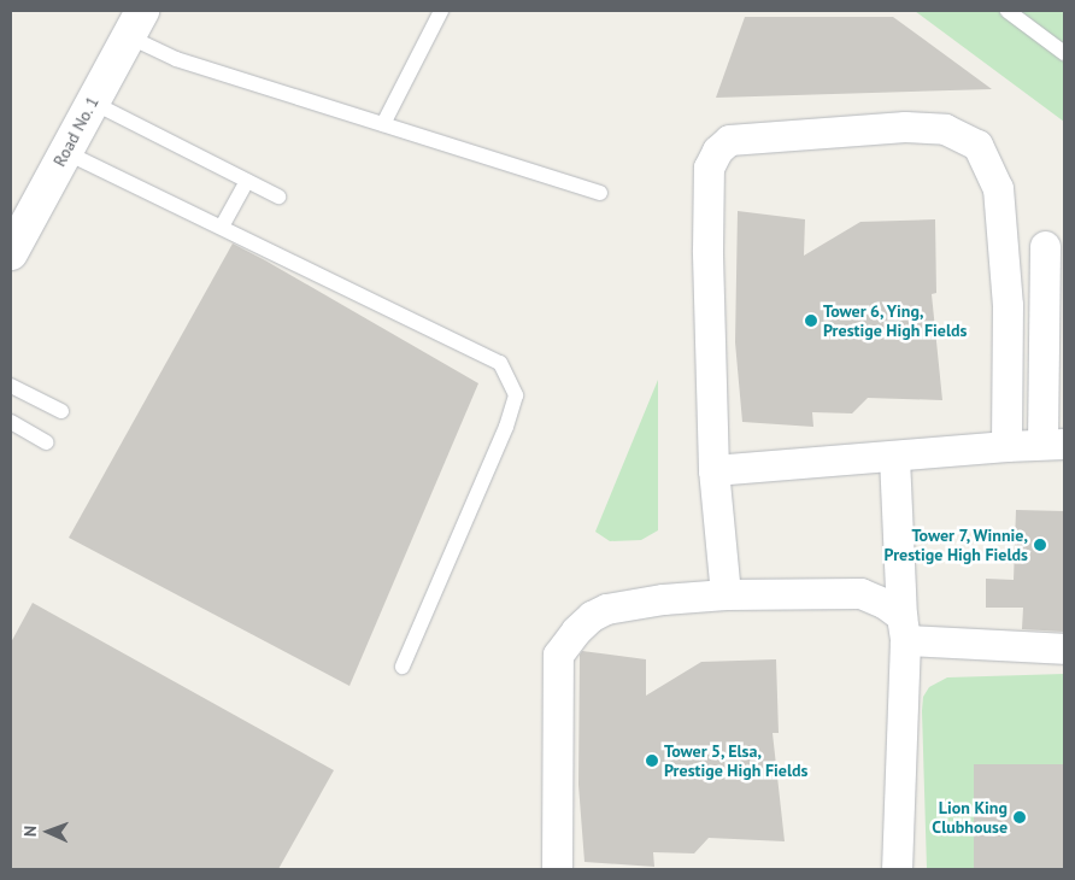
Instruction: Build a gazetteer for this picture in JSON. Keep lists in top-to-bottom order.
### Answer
{
  "streets": {
    "street": ["Road No. 1"]
  },
  "places": [
    "Tower 6, Ying, Prestige High Fields",
    "Tower 7, Winnie, Prestige High Fields",
    "Tower 5, Elsa, Prestige High Fields",
    "Lion King Clubhouse"
  ],
  "north": "left"
}
